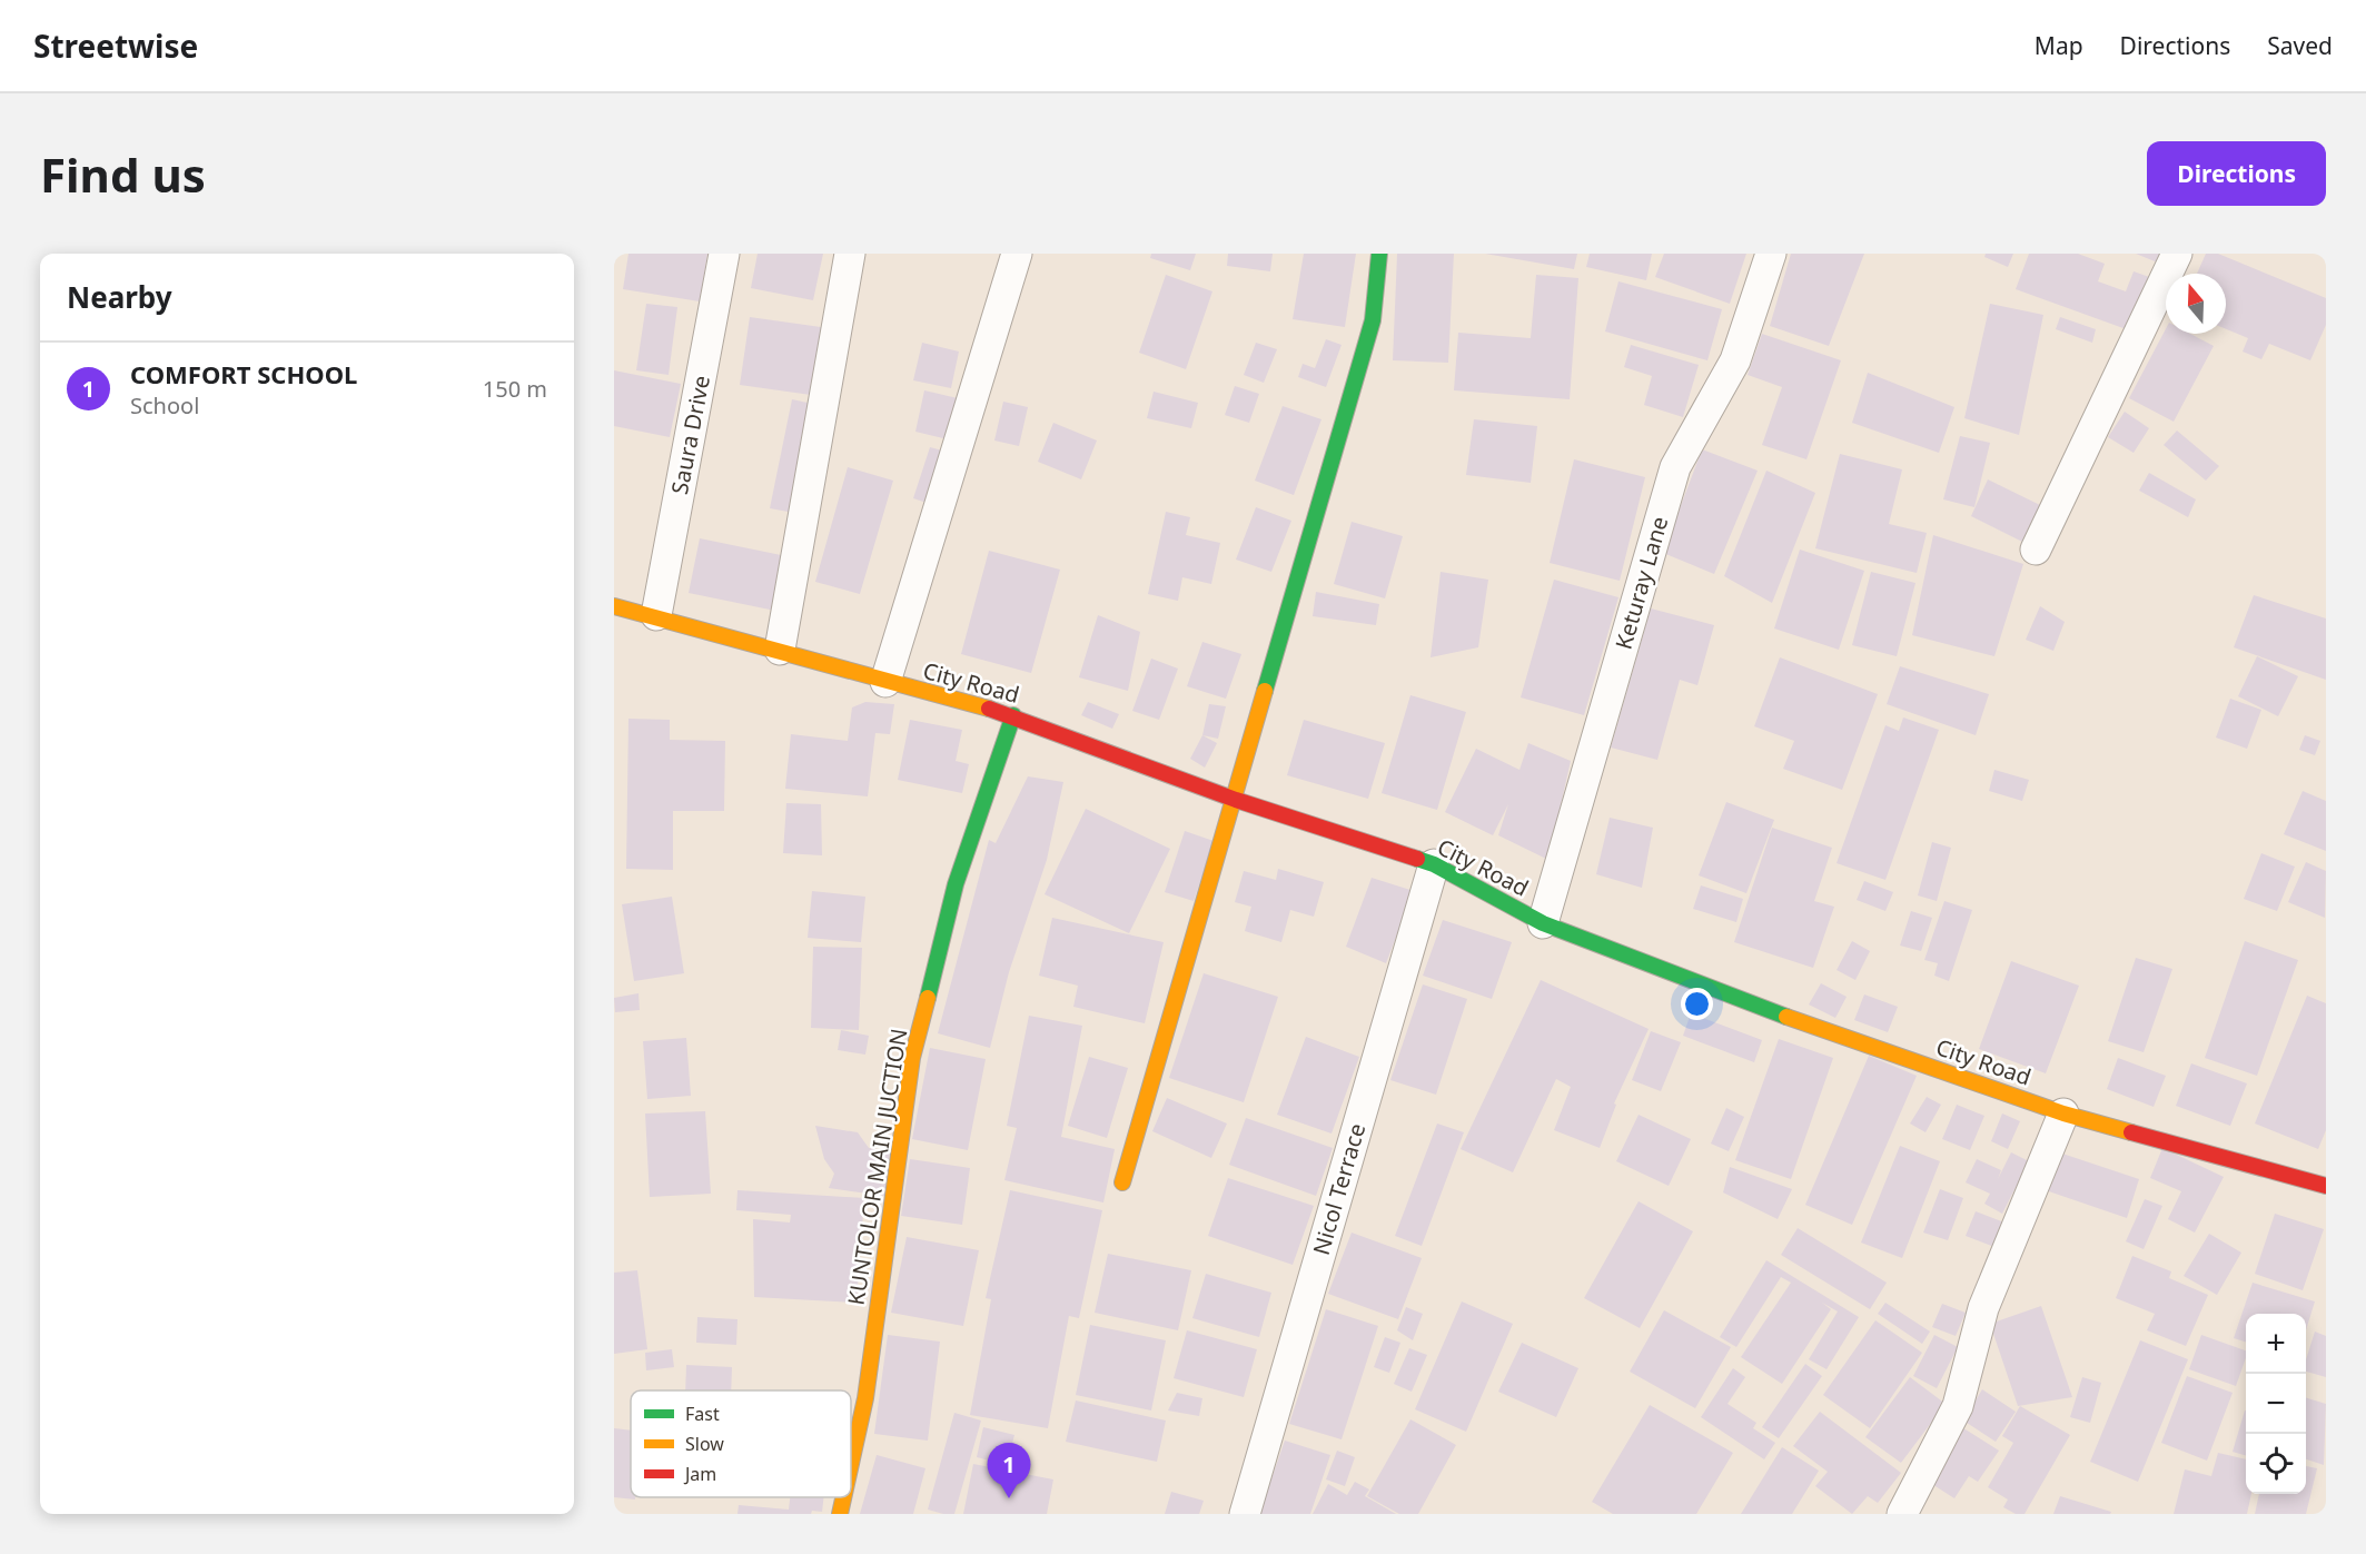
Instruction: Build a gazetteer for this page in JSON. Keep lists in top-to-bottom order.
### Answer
{
  "streets": {
    "main road": ["City Road", "KUNTOLOR MAIN JUCTION"],
    "street": ["Saura Drive", "Keturay Lane", "Nicol Terrace"]
  },
  "crossings": [
    ["Saura Drive", "City Road"],
    ["Keturay Lane", "City Road"],
    ["City Road", "KUNTOLOR MAIN JUCTION"],
    ["City Road", "Nicol Terrace"]
  ],
  "legend": ["Fast", "Slow", "Jam"],
  "north": "top",
  "page": {
    "header": "Streetwise",
    "nav": ["Map", "Directions", "Saved"],
    "buttons": "Directions",
    "title": "Find us",
    "heading": "Nearby",
    "list": [
      {
        "mark": "1",
        "name": "COMFORT SCHOOL",
        "note": "School",
        "value": "150 m"
      }
    ],
    "map_buttons": ["+", "−"],
    "pins": "1"
  }
}
